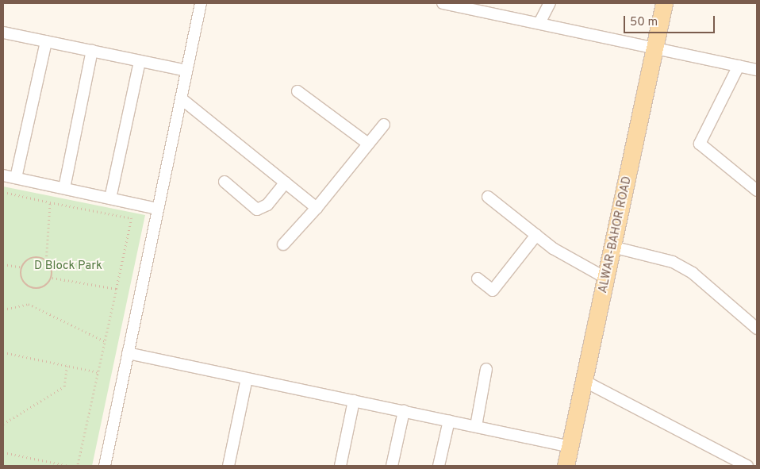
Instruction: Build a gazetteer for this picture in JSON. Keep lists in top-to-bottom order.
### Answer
{
  "streets": {
    "main road": ["ALWAR-BAHOR ROAD"]
  },
  "parks": ["D Block Park"],
  "scale_bar": "50 m"
}
